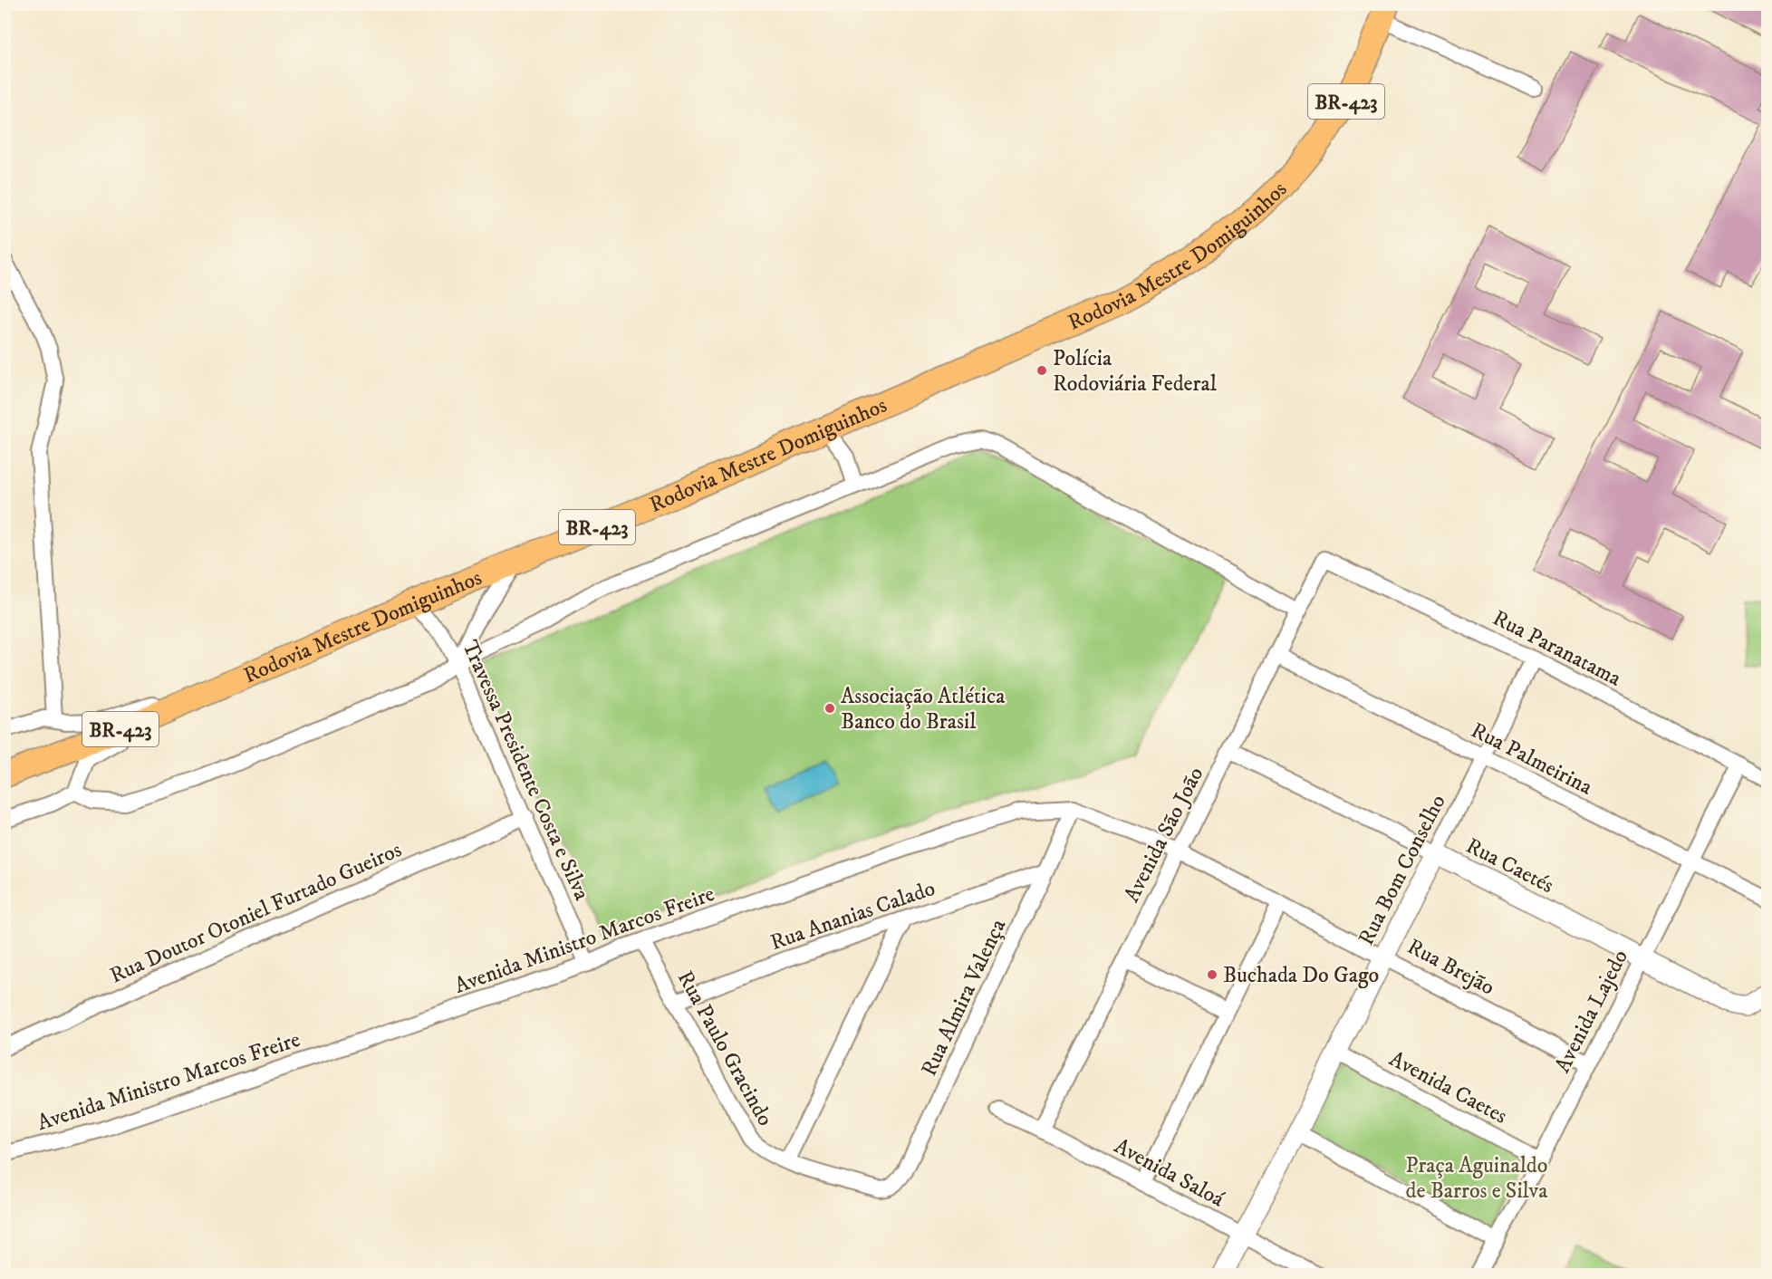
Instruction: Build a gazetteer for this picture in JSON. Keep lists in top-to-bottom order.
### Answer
{
  "streets": {
    "main road": ["BR-423", "Rodovia Mestre Domiguinhos"],
    "street": [
      "Rua Paranatama",
      "Rua Palmeirina",
      "Travessa Presidente Costa e Silva",
      "Avenida São João",
      "Rua Caetés",
      "Rua Bom Conselho",
      "Rua Doutor Otoniel Furtado Gueiros",
      "Rua Ananias Calado",
      "Avenida Ministro Marcos Freire",
      "Rua Brejão",
      "Rua Almira Valença",
      "Avenida Lajedo",
      "Rua Paulo Gracindo",
      "Avenida Caetes",
      "Avenida Saloá"
    ]
  },
  "crossings": [
    ["Rodovia Mestre Domiguinhos", "Travessa Presidente Costa e Silva"],
    ["Rua Paranatama", "Avenida São João"],
    ["Rua Paranatama", "Rua Bom Conselho"],
    ["Rua Paranatama", "Avenida Lajedo"],
    ["Rua Palmeirina", "Avenida São João"],
    ["Rua Palmeirina", "Rua Bom Conselho"],
    ["Rua Palmeirina", "Avenida Lajedo"],
    ["Travessa Presidente Costa e Silva", "Rua Doutor Otoniel Furtado Gueiros"],
    ["Travessa Presidente Costa e Silva", "Avenida Ministro Marcos Freire"],
    ["Avenida São João", "Rua Caetés"],
    ["Avenida São João", "Avenida Ministro Marcos Freire"],
    ["Avenida São João", "Rua Brejão"],
    ["Avenida São João", "Avenida Saloá"],
    ["Rua Caetés", "Rua Bom Conselho"],
    ["Rua Caetés", "Avenida Lajedo"],
    ["Rua Bom Conselho", "Rua Brejão"],
    ["Rua Bom Conselho", "Avenida Caetes"],
    ["Rua Bom Conselho", "Avenida Saloá"],
    ["Rua Ananias Calado", "Rua Almira Valença"],
    ["Rua Ananias Calado", "Rua Paulo Gracindo"],
    ["Avenida Ministro Marcos Freire", "Rua Brejão"],
    ["Avenida Ministro Marcos Freire", "Rua Almira Valença"],
    ["Avenida Ministro Marcos Freire", "Rua Paulo Gracindo"],
    ["Rua Brejão", "Avenida Lajedo"],
    ["Rua Almira Valença", "Rua Paulo Gracindo"],
    ["Avenida Lajedo", "Avenida Caetes"]
  ],
  "parks": ["Praça Aguinaldo de Barros e Silva"],
  "places": ["Polícia Rodoviária Federal", "Associação Atlética Banco do Brasil", "Buchada Do Gago"]
}
